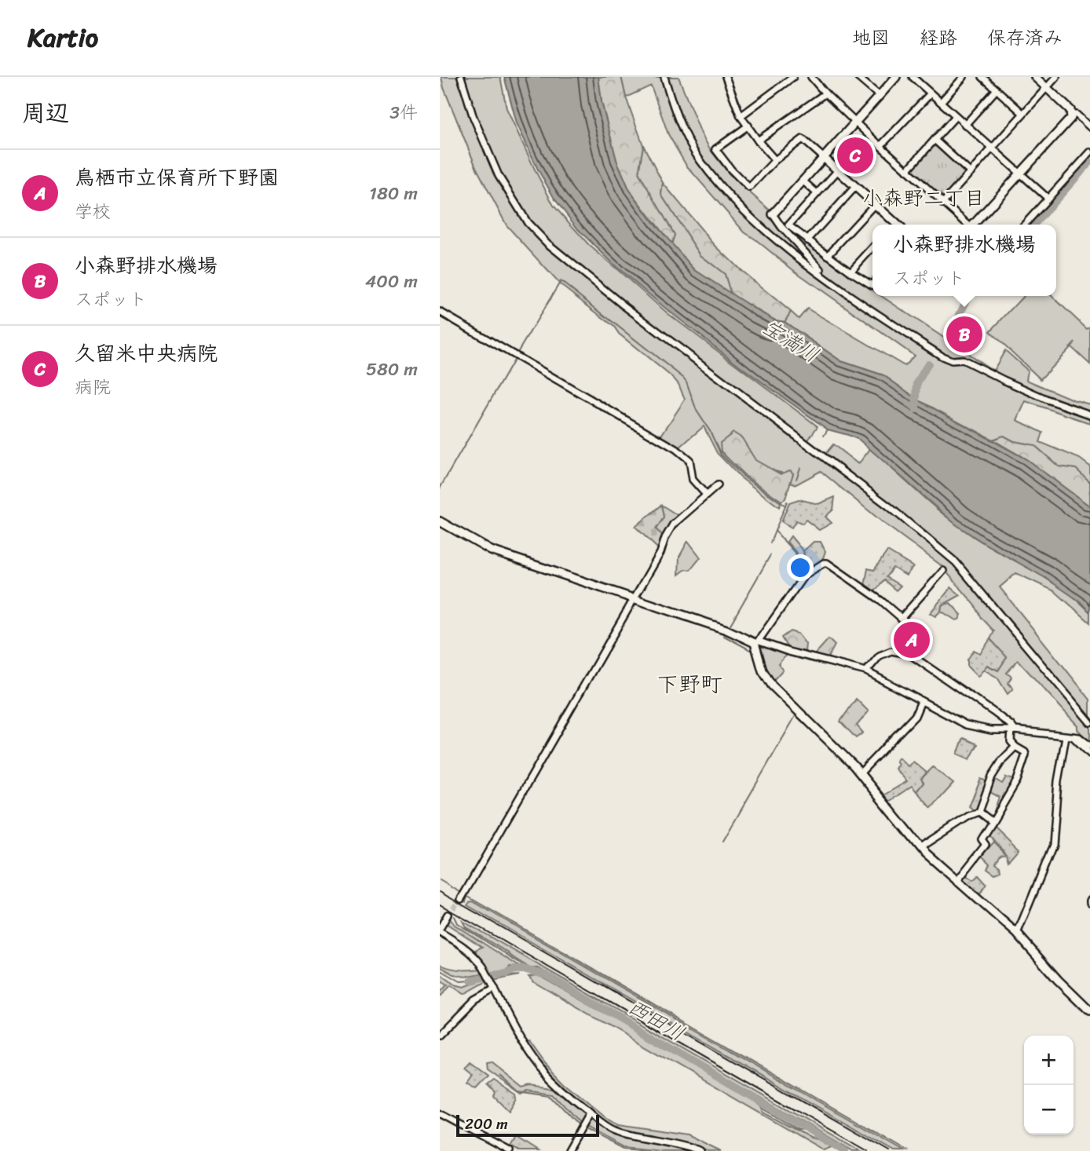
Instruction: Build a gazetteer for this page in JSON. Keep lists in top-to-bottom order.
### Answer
{
  "districts": ["小森野二丁目", "下野町"],
  "water": ["宝満川", "西田川"],
  "scale_bar": "200 m",
  "page": {
    "header": "Kartio",
    "nav": ["地図", "経路", "保存済み"],
    "heading": ["周辺", "3件"],
    "pins": ["C", "B", "A"],
    "list": [
      {
        "mark": "A",
        "name": "鳥栖市立保育所下野園",
        "note": "学校",
        "value": "180 m"
      },
      {
        "mark": "B",
        "name": "小森野排水機場",
        "note": "スポット",
        "value": "400 m"
      },
      {
        "mark": "C",
        "name": "久留米中央病院",
        "note": "病院",
        "value": "580 m"
      }
    ],
    "popup": ["小森野排水機場", "スポット"],
    "map_buttons": ["+", "−"],
    "scale": "200 m"
  }
}
